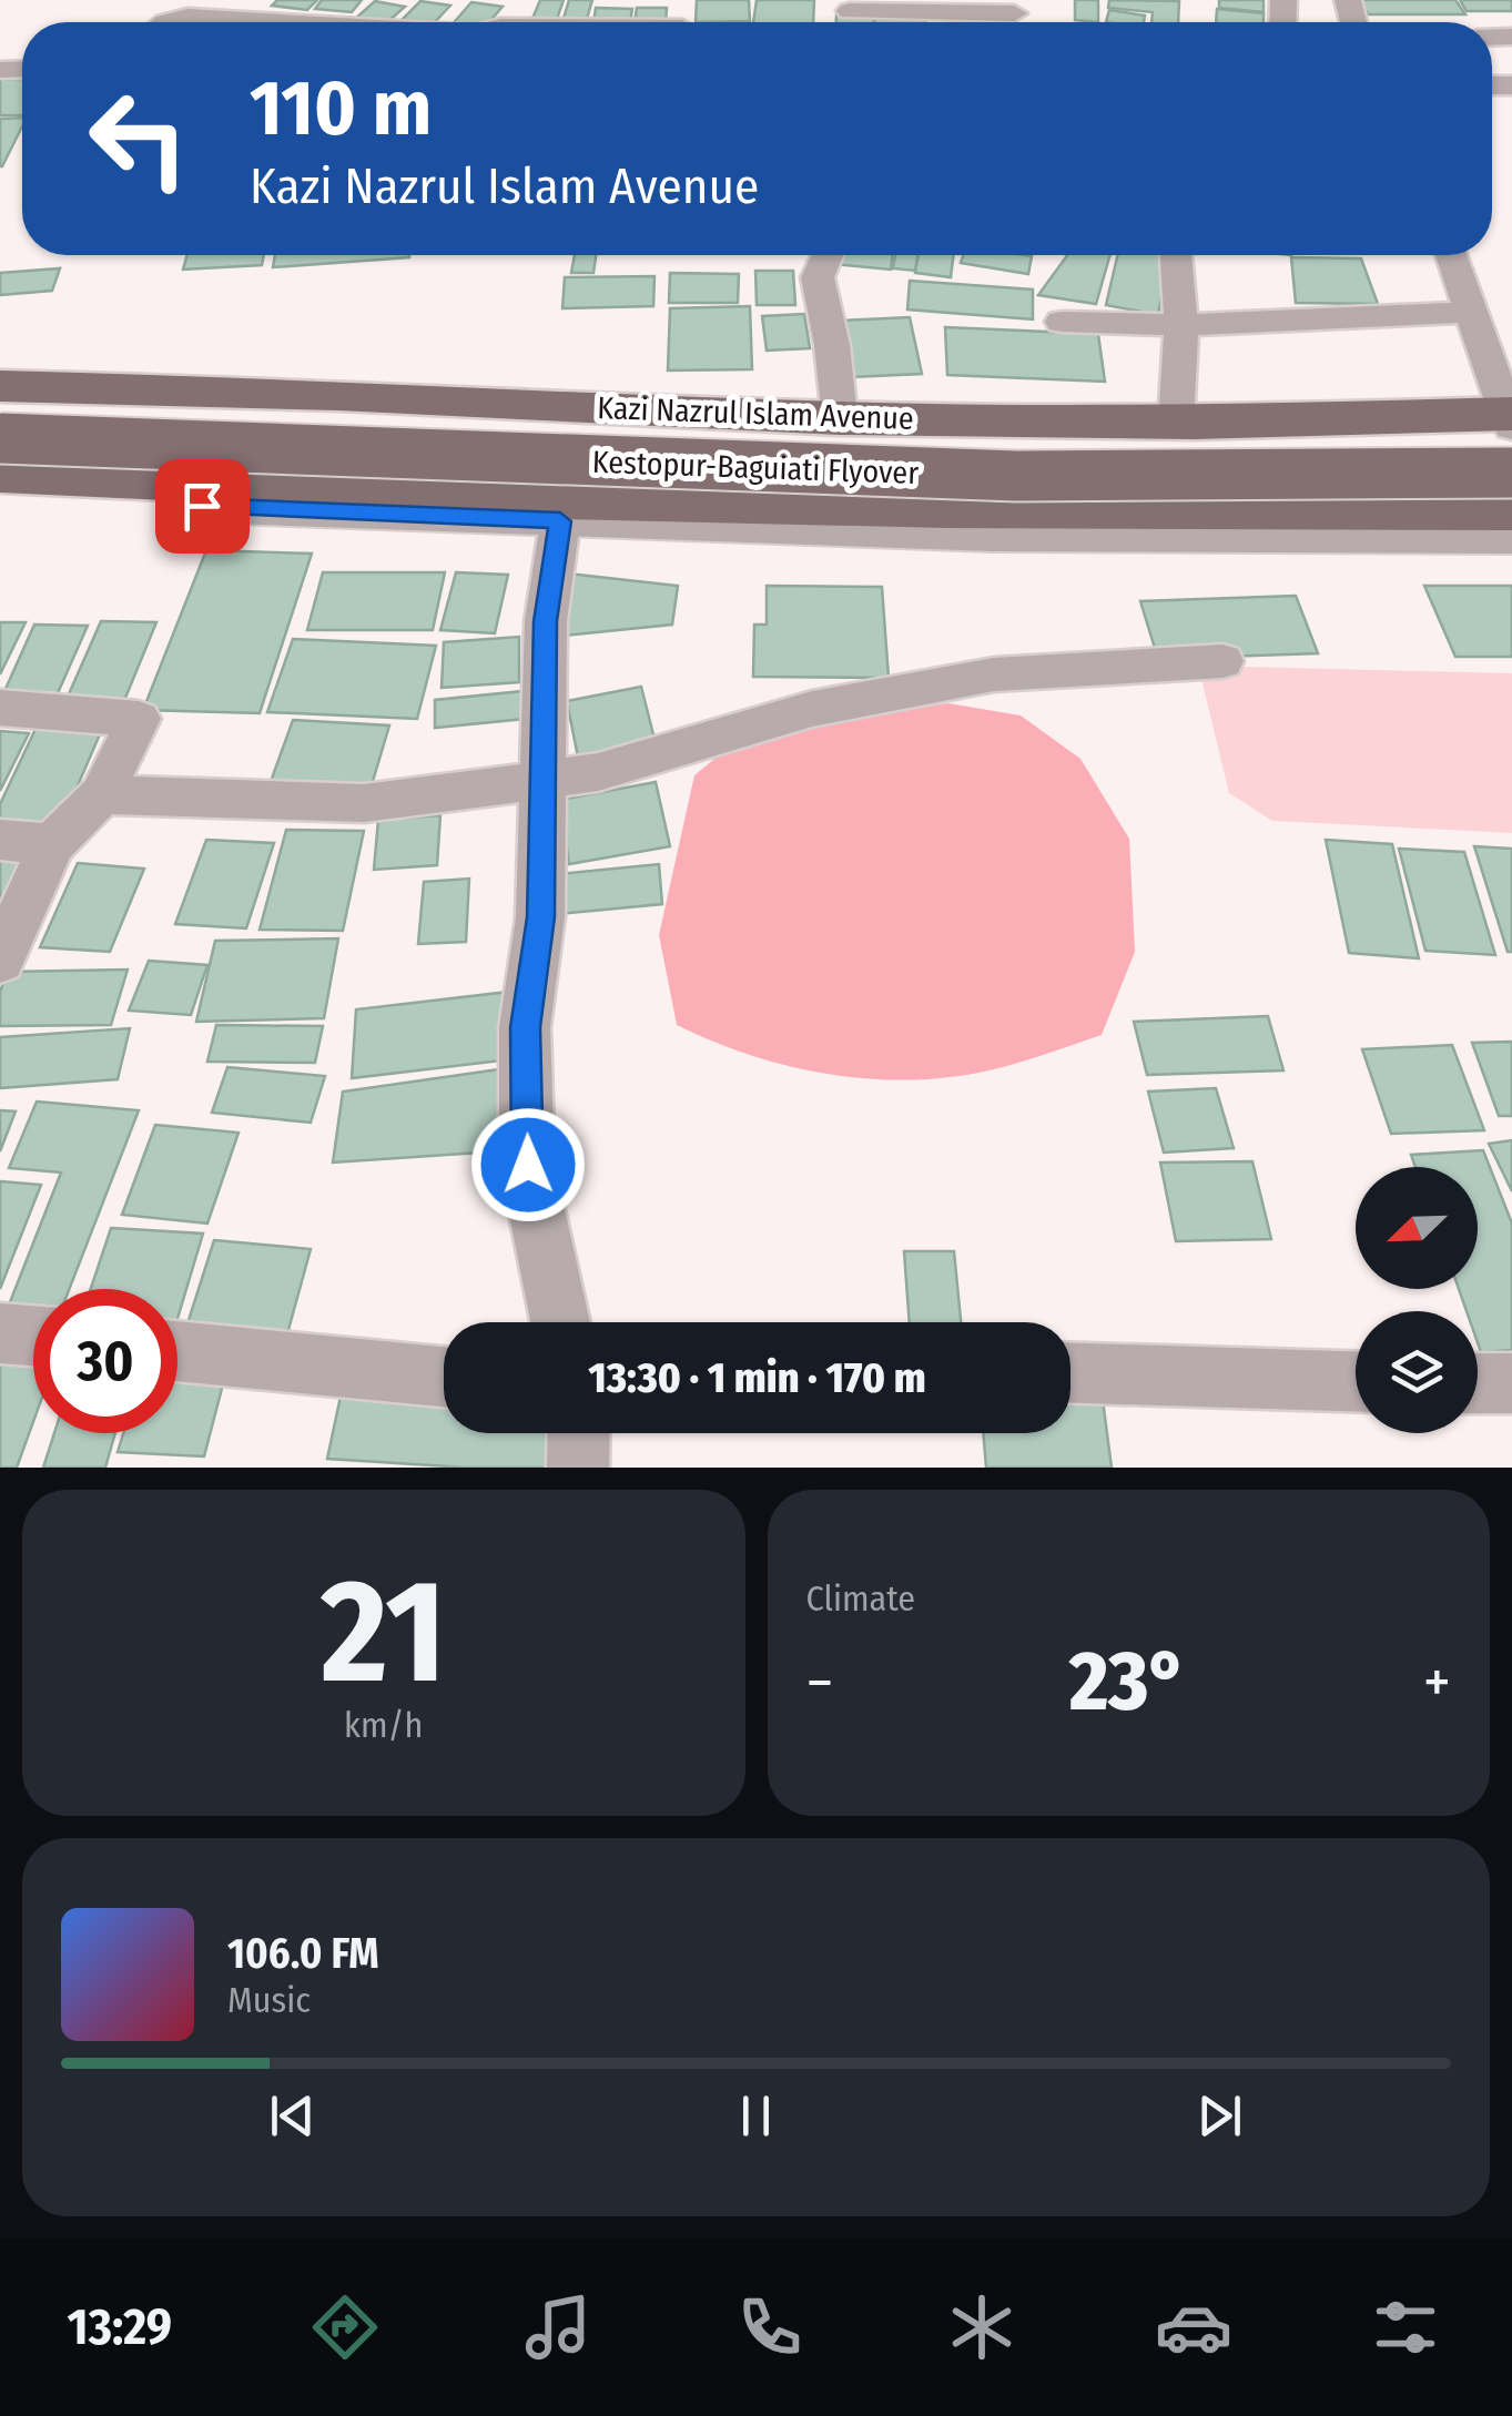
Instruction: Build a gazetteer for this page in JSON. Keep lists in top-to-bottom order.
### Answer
{
  "streets": {
    "main road": ["Kazi Nazrul Islam Avenue", "Kestopur-Baguiati Flyover"]
  },
  "crossings": [
    ["Kazi Nazrul Islam Avenue", "Kestopur-Baguiati Flyover"]
  ],
  "north": "bottom left",
  "page": {
    "turn": ["110 m", "Kazi Nazrul Islam Avenue"],
    "limit": "30",
    "trip": "13:30 · 1 min · 170 m",
    "tile": [
      ["21", "km/h"],
      "Climate"
    ],
    "heat": ["−", "23°", "+"],
    "song": ["106.0 FM", "Music"],
    "tabs": "13:29"
  }
}
